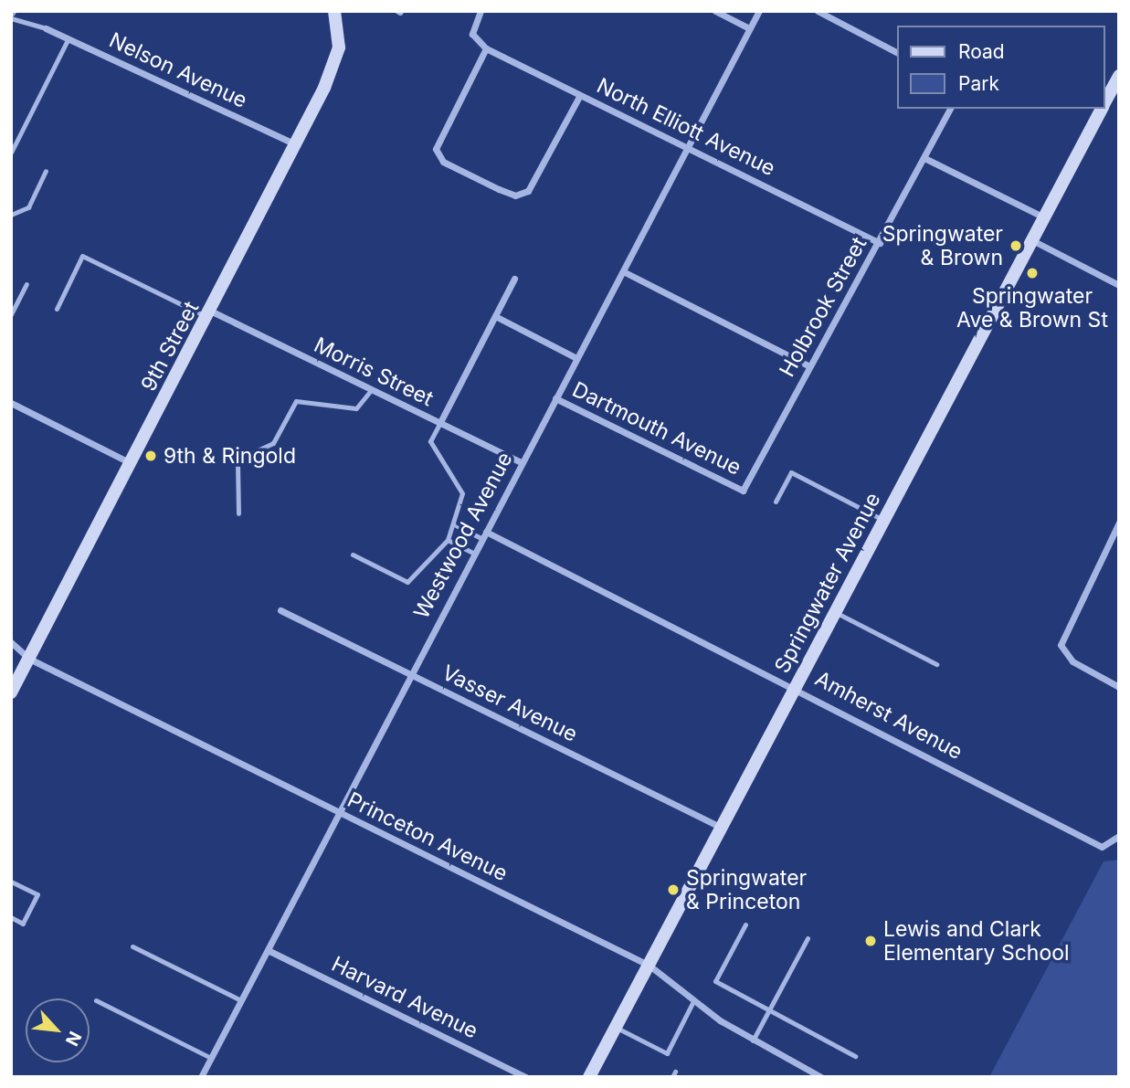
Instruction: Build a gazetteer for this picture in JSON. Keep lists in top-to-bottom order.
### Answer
{
  "streets": {
    "street": [
      "Nelson Avenue",
      "North Elliott Avenue",
      "Holbrook Street",
      "9th Street",
      "Morris Street",
      "Dartmouth Avenue",
      "Westwood Avenue",
      "Springwater Avenue",
      "Vasser Avenue",
      "Amherst Avenue",
      "Princeton Avenue",
      "Harvard Avenue"
    ]
  },
  "crossings": [
    ["Nelson Avenue", "9th Street"],
    ["North Elliott Avenue", "Holbrook Street"],
    ["North Elliott Avenue", "Westwood Avenue"],
    ["Holbrook Street", "Dartmouth Avenue"],
    ["9th Street", "Morris Street"],
    ["9th Street", "Princeton Avenue"],
    ["Morris Street", "Westwood Avenue"],
    ["Dartmouth Avenue", "Westwood Avenue"],
    ["Westwood Avenue", "Vasser Avenue"],
    ["Westwood Avenue", "Amherst Avenue"],
    ["Westwood Avenue", "Princeton Avenue"],
    ["Westwood Avenue", "Harvard Avenue"],
    ["Springwater Avenue", "Vasser Avenue"],
    ["Springwater Avenue", "Amherst Avenue"],
    ["Springwater Avenue", "Princeton Avenue"]
  ],
  "places": [
    "Springwater & Brown",
    "Springwater Ave & Brown St",
    "9th & Ringold",
    "Springwater & Princeton",
    "Lewis and Clark Elementary School"
  ],
  "legend": ["Road", "Park"],
  "north": "bottom right"
}
